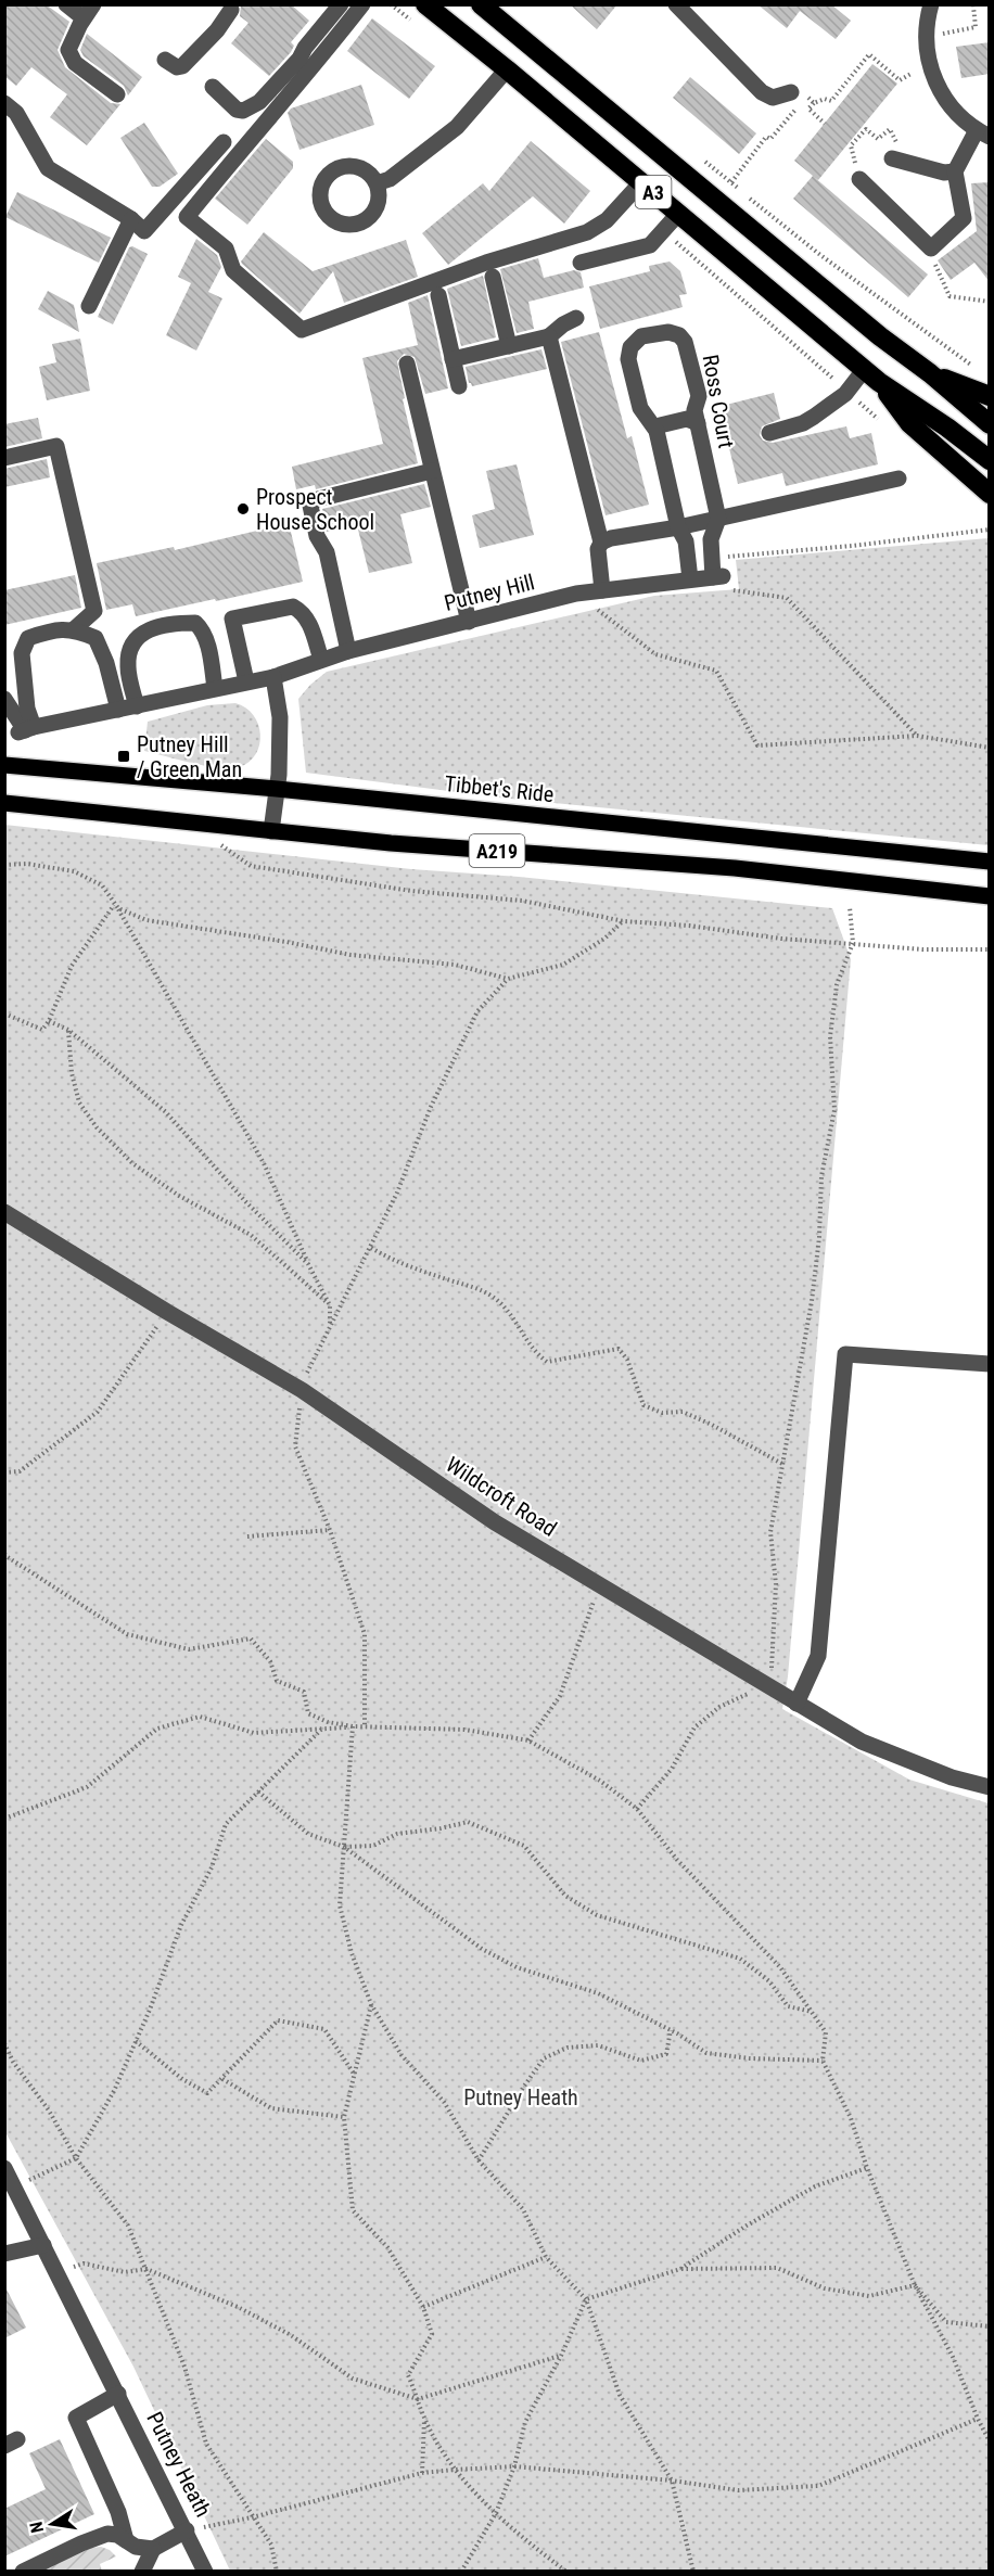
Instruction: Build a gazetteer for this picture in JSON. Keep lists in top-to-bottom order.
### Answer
{
  "streets": {
    "highway": ["A3"],
    "main road": ["Tibbet's Ride", "A219"],
    "street": [
      "Ross Court",
      "Putney Hill",
      "Wildcroft Road",
      "Putney Heath"
    ]
  },
  "crossings": [
    ["Ross Court", "Putney Hill"]
  ],
  "parks": ["Putney Heath"],
  "places": {
    "other": ["Prospect House School"],
    "transit": ["Putney Hill / Green Man"]
  },
  "north": "left"
}
